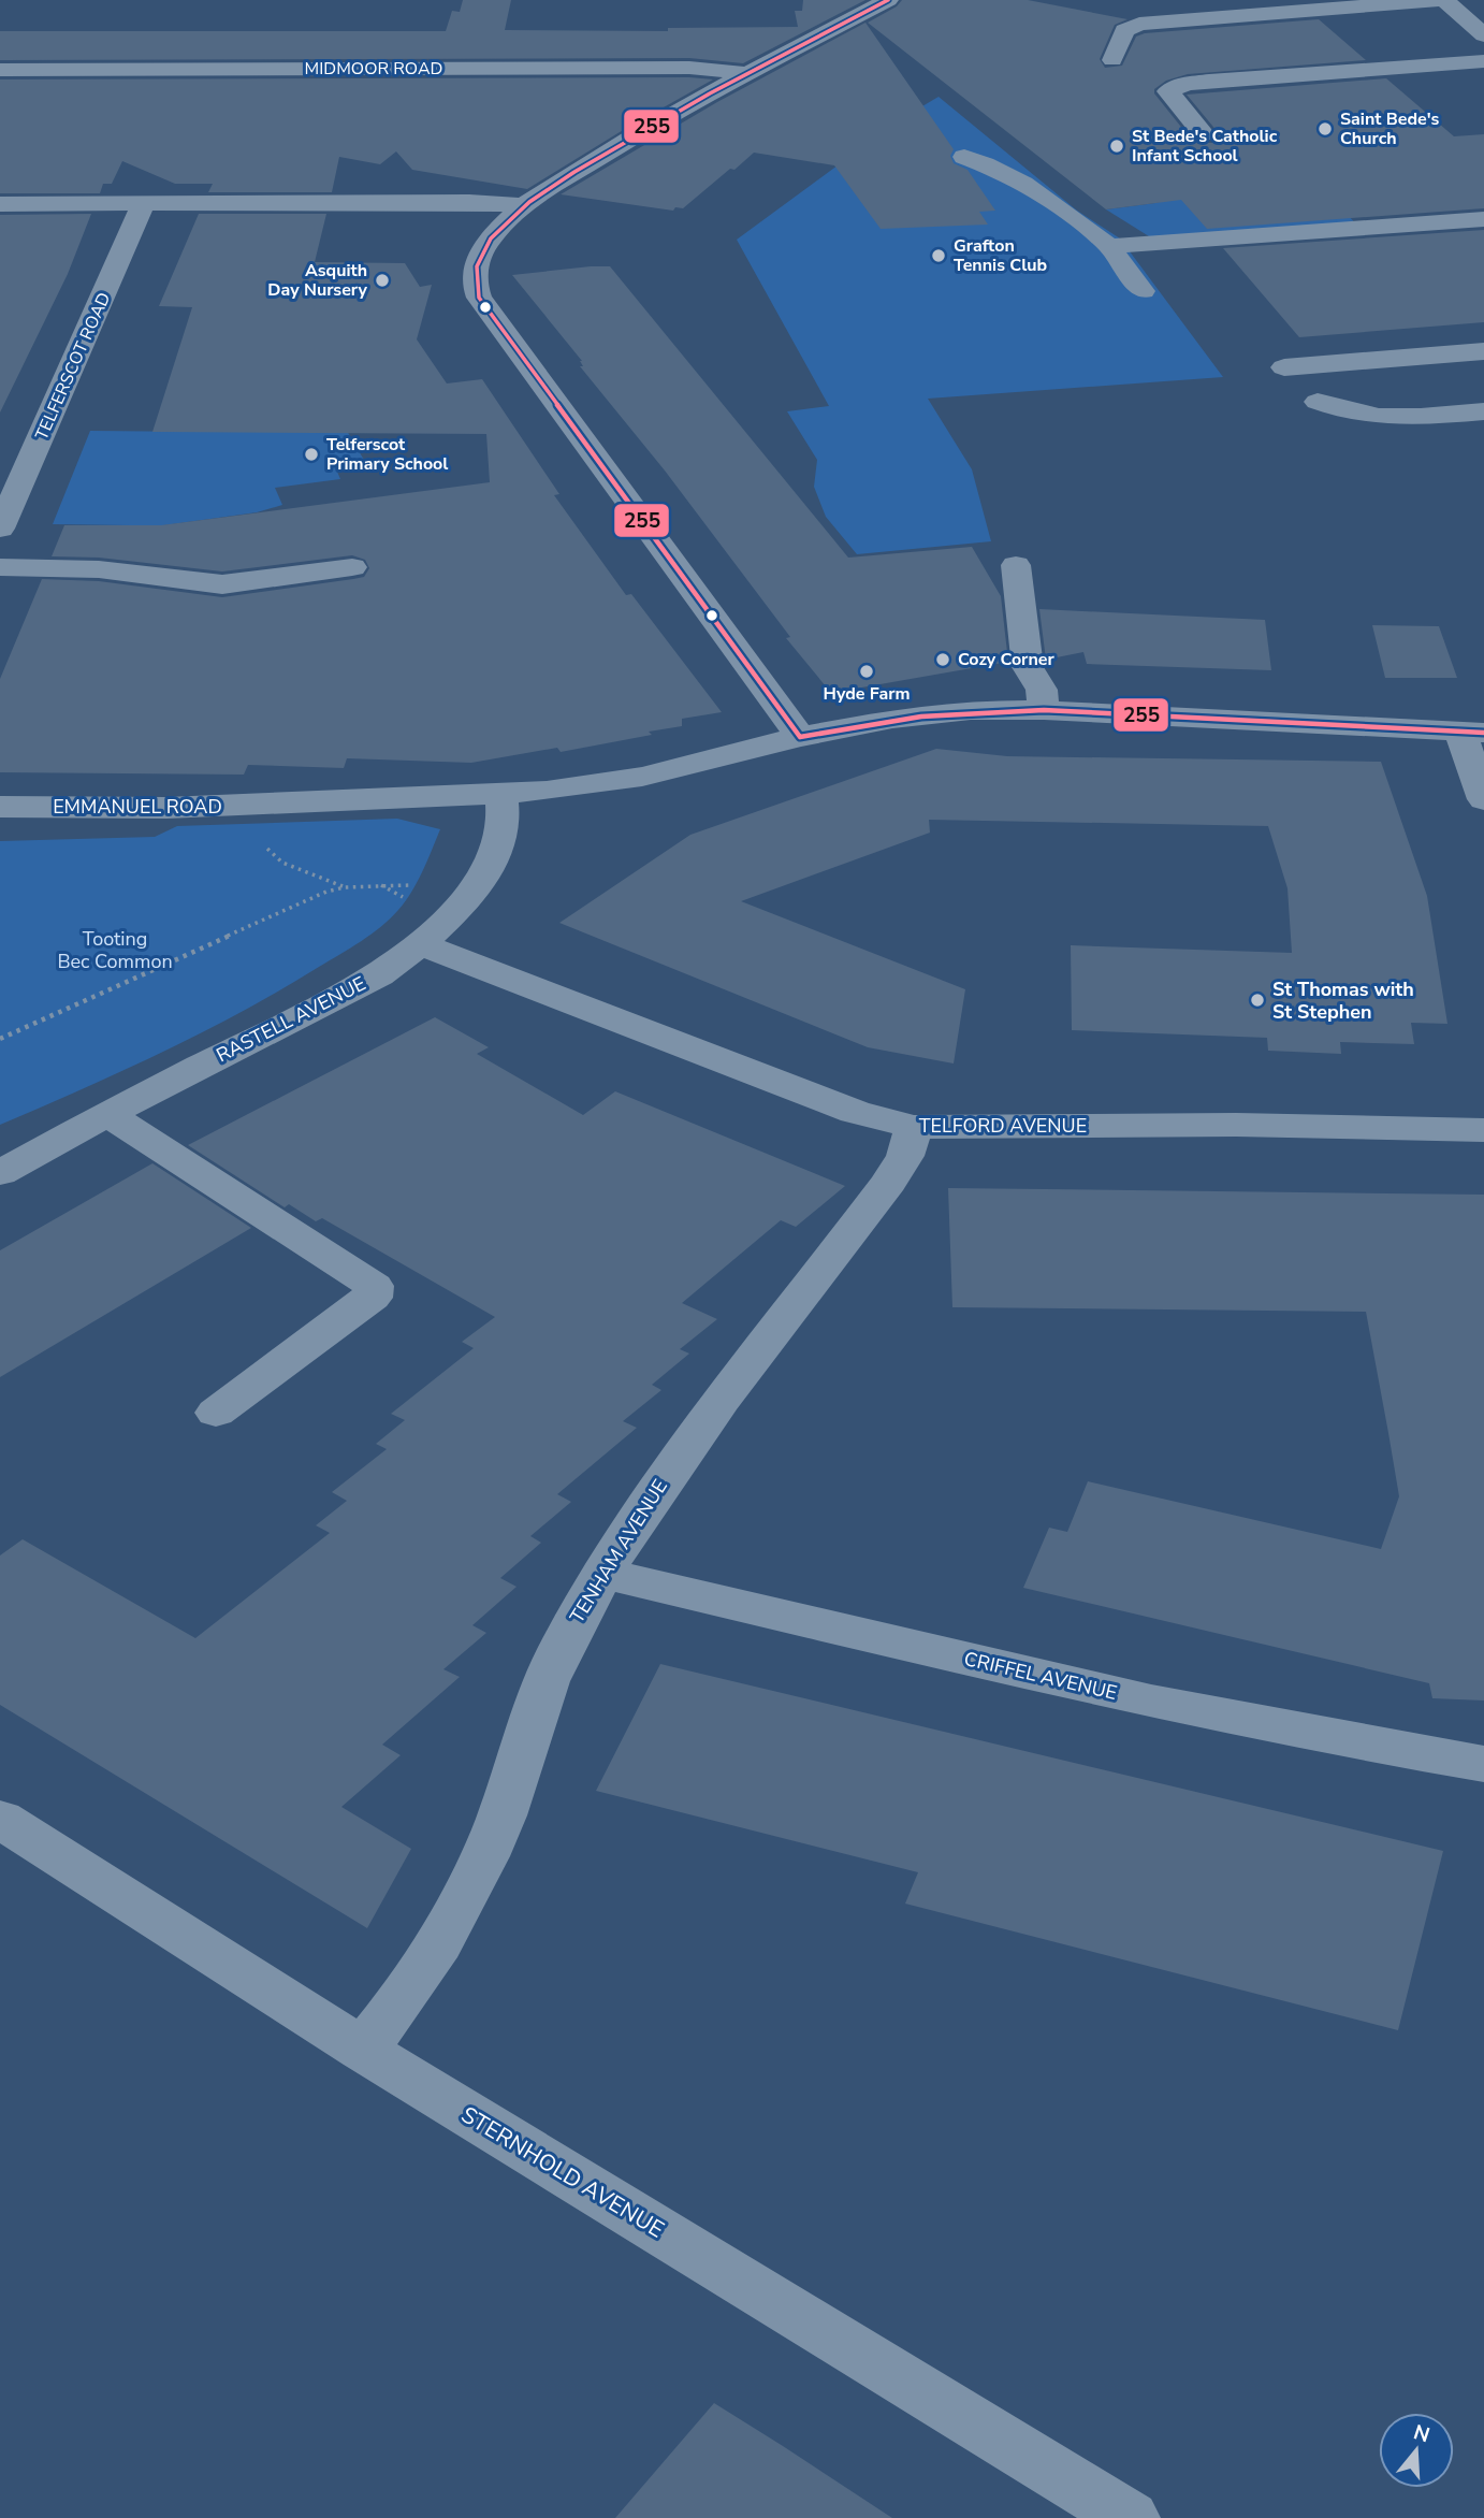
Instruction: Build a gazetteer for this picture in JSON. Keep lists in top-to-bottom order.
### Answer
{
  "streets": {
    "street": [
      "MIDMOOR ROAD",
      "TELFERSCOT ROAD",
      "EMMANUEL ROAD",
      "RASTELL AVENUE",
      "TELFORD AVENUE",
      "TENHAM AVENUE",
      "CRIFFEL AVENUE",
      "STERNHOLD AVENUE"
    ]
  },
  "crossings": [
    ["EMMANUEL ROAD", "RASTELL AVENUE"],
    ["RASTELL AVENUE", "TELFORD AVENUE"],
    ["TELFORD AVENUE", "TENHAM AVENUE"],
    ["TENHAM AVENUE", "CRIFFEL AVENUE"],
    ["TENHAM AVENUE", "STERNHOLD AVENUE"]
  ],
  "parks": ["Tooting Bec Common"],
  "places": [
    "Saint Bede's Church",
    "St Bede's Catholic Infant School",
    "Grafton Tennis Club",
    "Asquith Day Nursery",
    "Telferscot Primary School",
    "Cozy Corner",
    "Hyde Farm",
    "St Thomas with St Stephen"
  ],
  "lines": ["transit line 255"],
  "north": "top"
}
